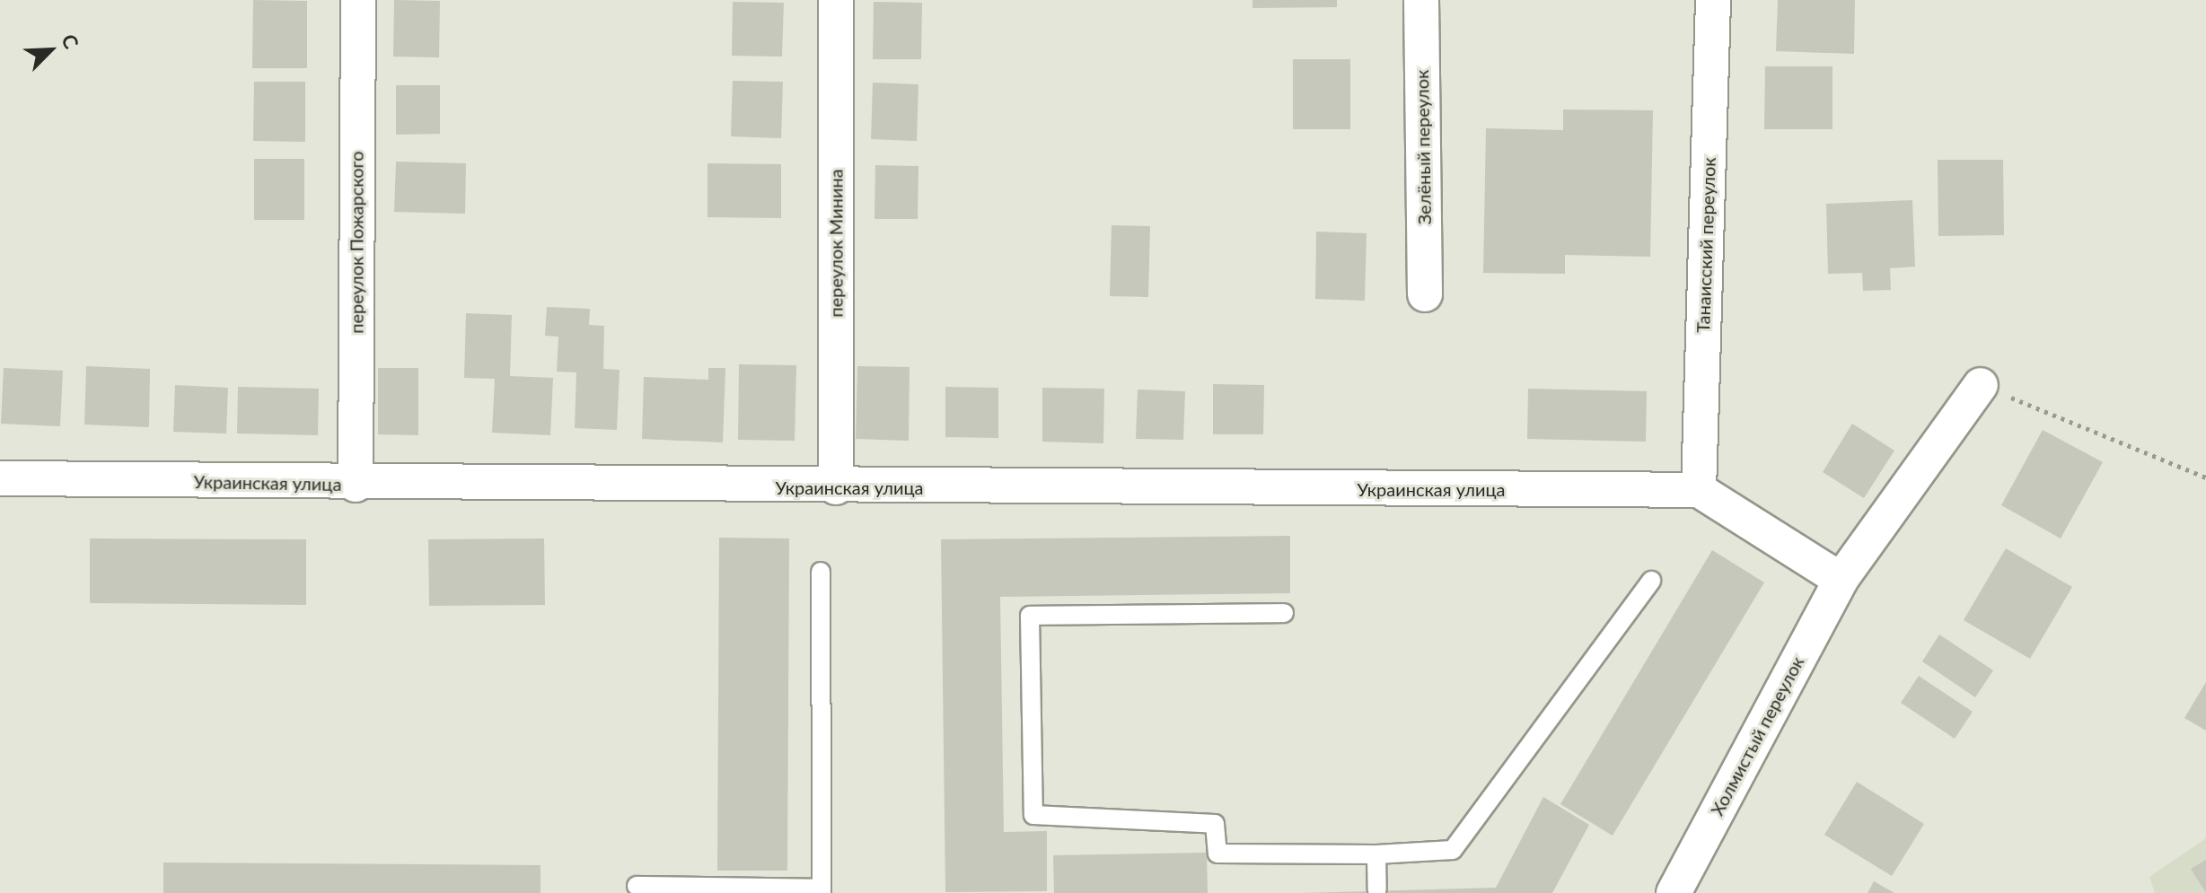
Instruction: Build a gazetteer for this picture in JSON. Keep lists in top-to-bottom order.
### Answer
{
  "streets": {
    "street": [
      "Зелёный переулок",
      "переулок Пожарского",
      "переулок Минина",
      "Танаисский переулок",
      "Украинская улица",
      "Холмистый переулок"
    ]
  },
  "crossings": [
    ["переулок Пожарского", "Украинская улица"],
    ["переулок Минина", "Украинская улица"],
    ["Танаисский переулок", "Украинская улица"]
  ],
  "north": "top right"
}
